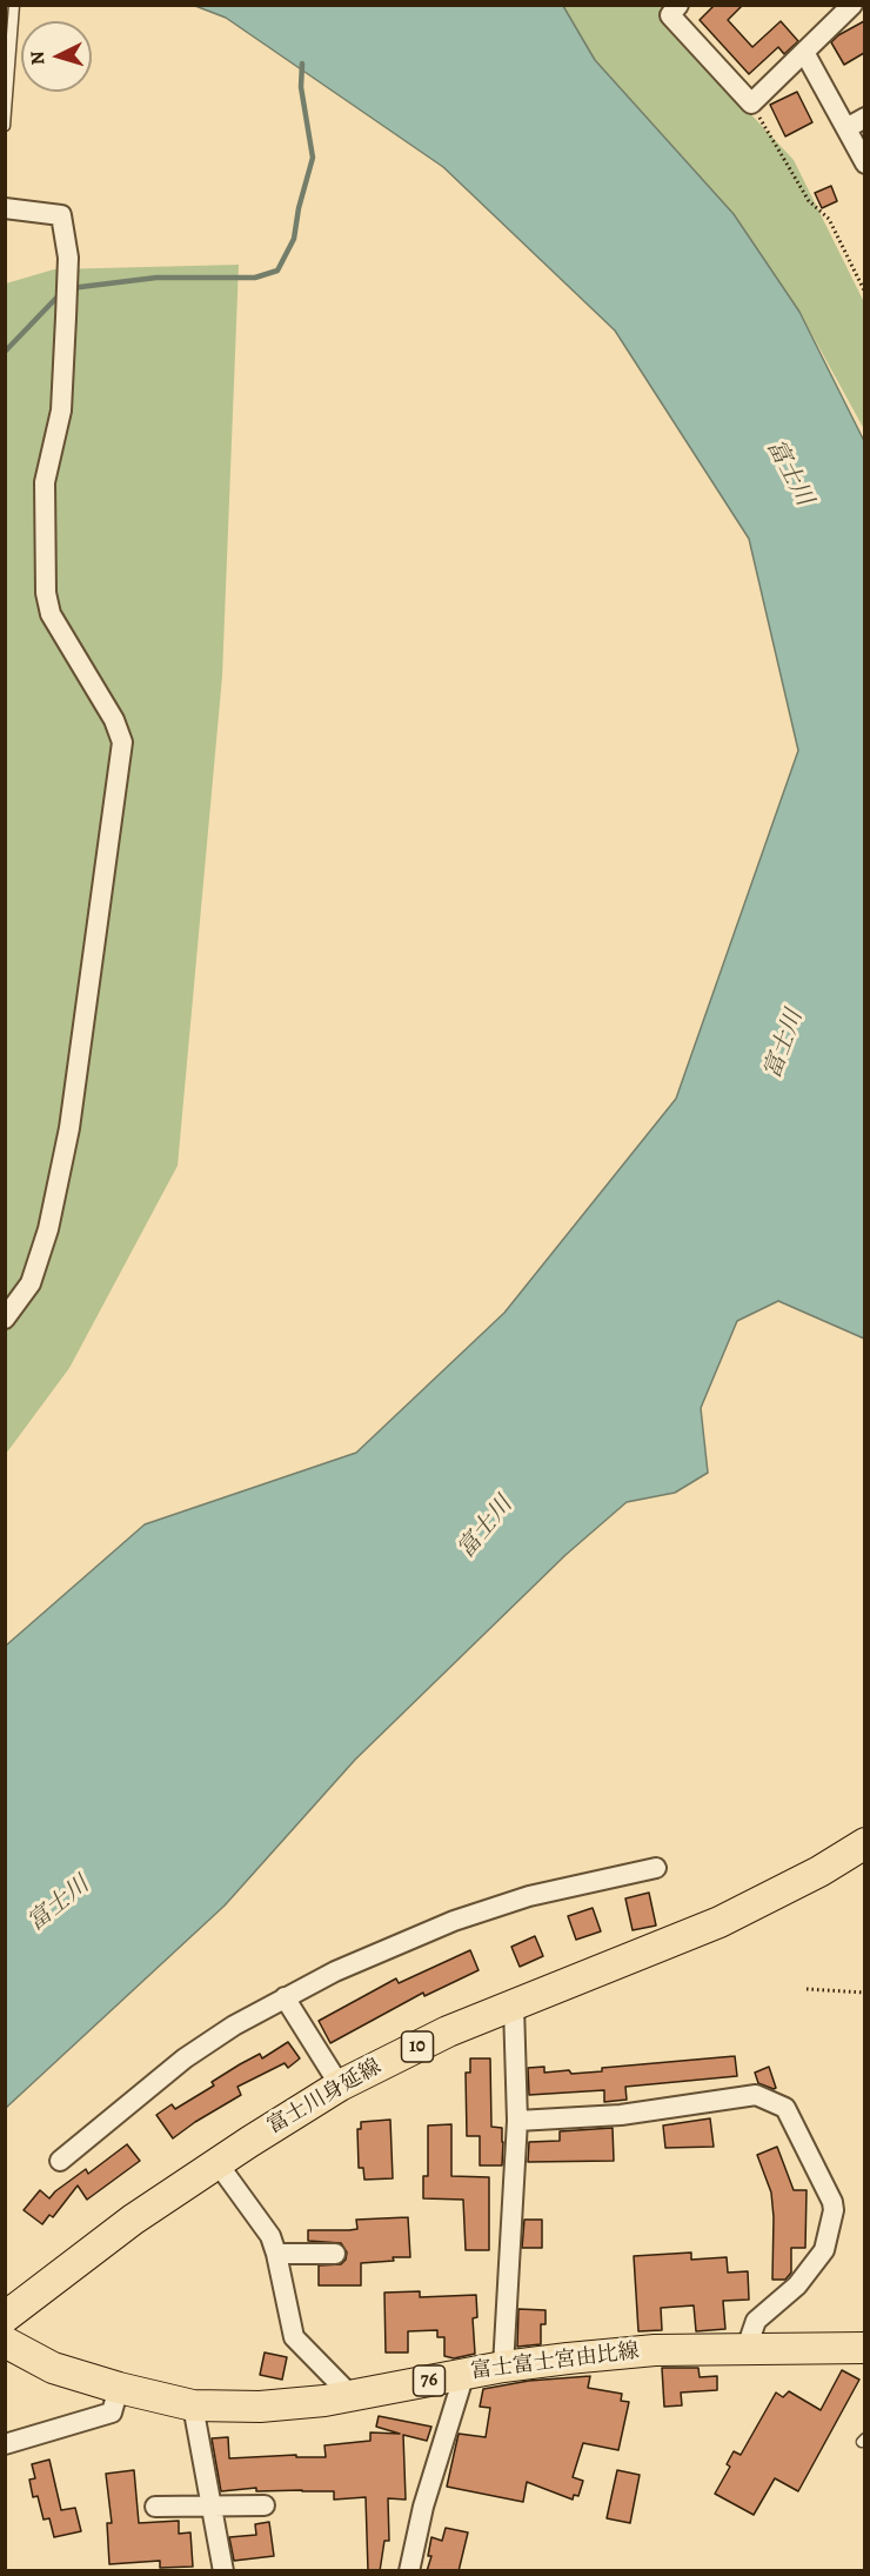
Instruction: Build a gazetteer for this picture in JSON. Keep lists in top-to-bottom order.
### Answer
{
  "streets": {
    "main road": [
      "10",
      "富士川身延線",
      "富士富士宮由比線",
      "76"
    ]
  },
  "water": ["富士川"],
  "north": "left"
}
